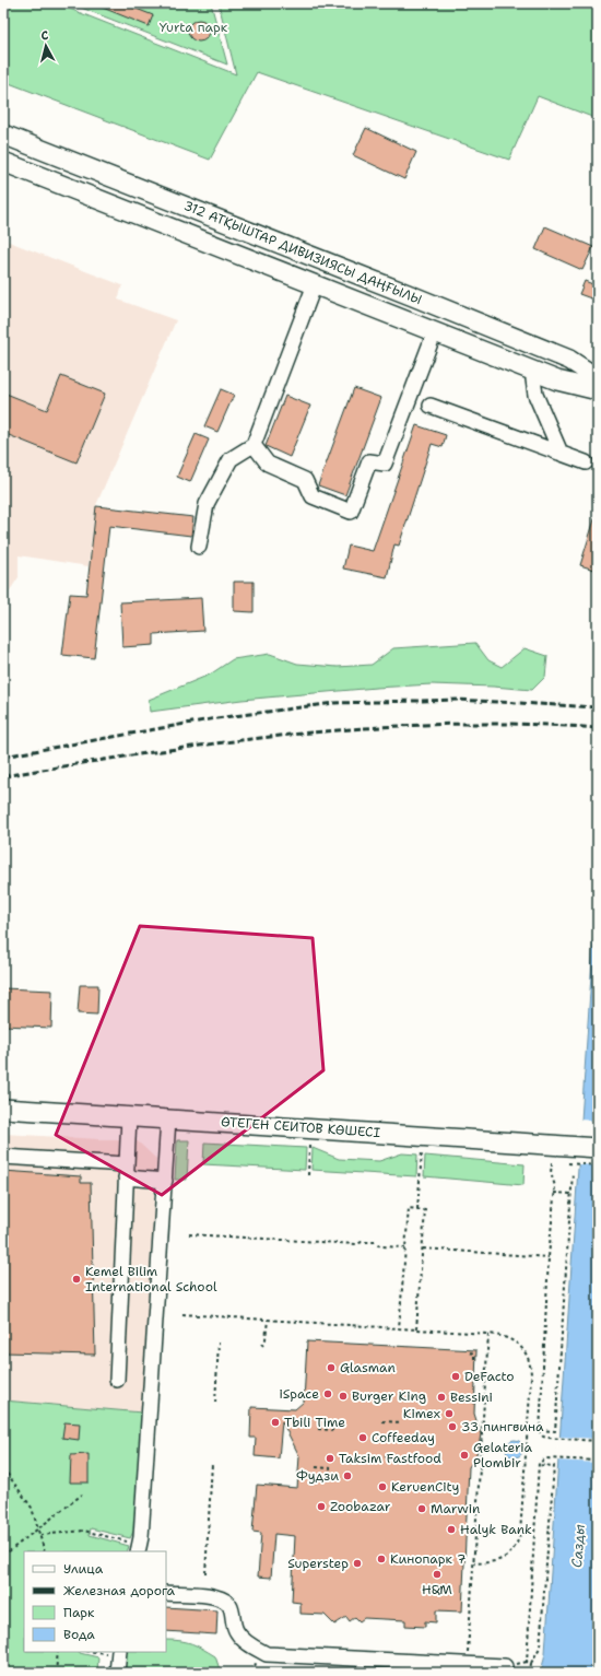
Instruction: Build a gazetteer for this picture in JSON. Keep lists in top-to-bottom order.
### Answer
{
  "streets": {
    "main road": ["312 АТҚЫШТАР ДИВИЗИЯСЫ ДАҢҒЫЛЫ", "ӨТЕГЕН СЕИТОВ КӨШЕСІ"]
  },
  "water": ["Сазды"],
  "parks": ["Yurta парк"],
  "places": [
    "Kemel Bilim International School",
    "Glasman",
    "DeFacto",
    "iSpace",
    "Burger King",
    "Bessini",
    "Kimex",
    "Tbili Time",
    "33 пингвина",
    "Coffeeday",
    "Gelateria Plombir",
    "Taksim Fastfood",
    "Фудзи",
    "KeruenCity",
    "Zoobazar",
    "Marwin",
    "Halyk Bank",
    "Кинопарк 7",
    "Superstep",
    "H&M"
  ],
  "legend": [
    "Улица",
    "Железная дорога",
    "Парк",
    "Вода"
  ],
  "north": "top"
}
